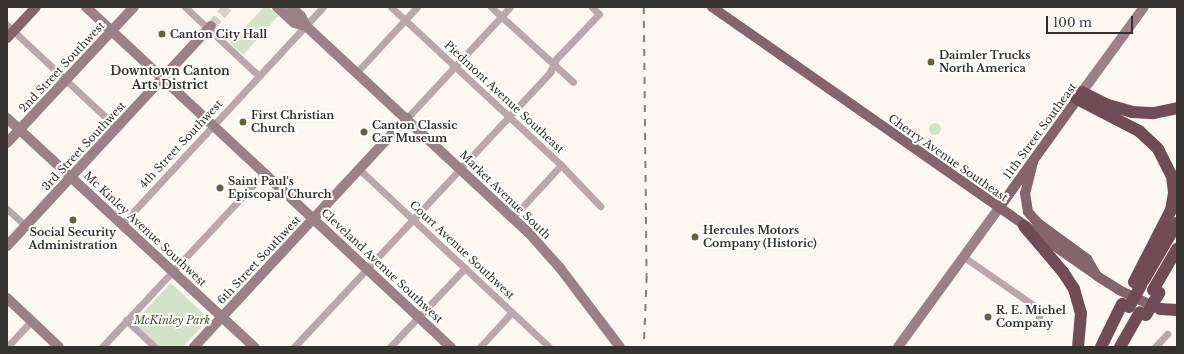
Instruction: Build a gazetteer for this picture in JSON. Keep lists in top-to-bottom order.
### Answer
{
  "streets": {
    "main road": ["11th Street Southeast", "Cherry Avenue Southeast"],
    "street": [
      "2nd Street Southwest",
      "Piedmont Avenue Southeast",
      "4th Street Southwest",
      "3rd Street Southwest",
      "Market Avenue South",
      "Mc Kinley Avenue Southwest",
      "Court Avenue Southwest",
      "6th Street Southwest",
      "Cleveland Avenue Southwest"
    ]
  },
  "crossings": [
    ["2nd Street Southwest", "Mc Kinley Avenue Southwest"],
    ["2nd Street Southwest", "Cleveland Avenue Southwest"],
    ["11th Street Southeast", "Cherry Avenue Southeast"],
    ["4th Street Southwest", "Market Avenue South"],
    ["4th Street Southwest", "Mc Kinley Avenue Southwest"],
    ["4th Street Southwest", "Cleveland Avenue Southwest"],
    ["3rd Street Southwest", "Mc Kinley Avenue Southwest"],
    ["3rd Street Southwest", "Cleveland Avenue Southwest"],
    ["Market Avenue South", "6th Street Southwest"],
    ["Mc Kinley Avenue Southwest", "6th Street Southwest"],
    ["Court Avenue Southwest", "6th Street Southwest"],
    ["6th Street Southwest", "Cleveland Avenue Southwest"]
  ],
  "districts": ["Downtown Canton Arts District"],
  "parks": ["McKinley Park"],
  "places": [
    "Canton City Hall",
    "Daimler Trucks North America",
    "First Christian Church",
    "Canton Classic Car Museum",
    "Saint Paul's Episcopal Church",
    "Social Security Administration",
    "Hercules Motors Company (Historic)",
    "R. E. Michel Company"
  ],
  "scale_bar": "100 m"
}
